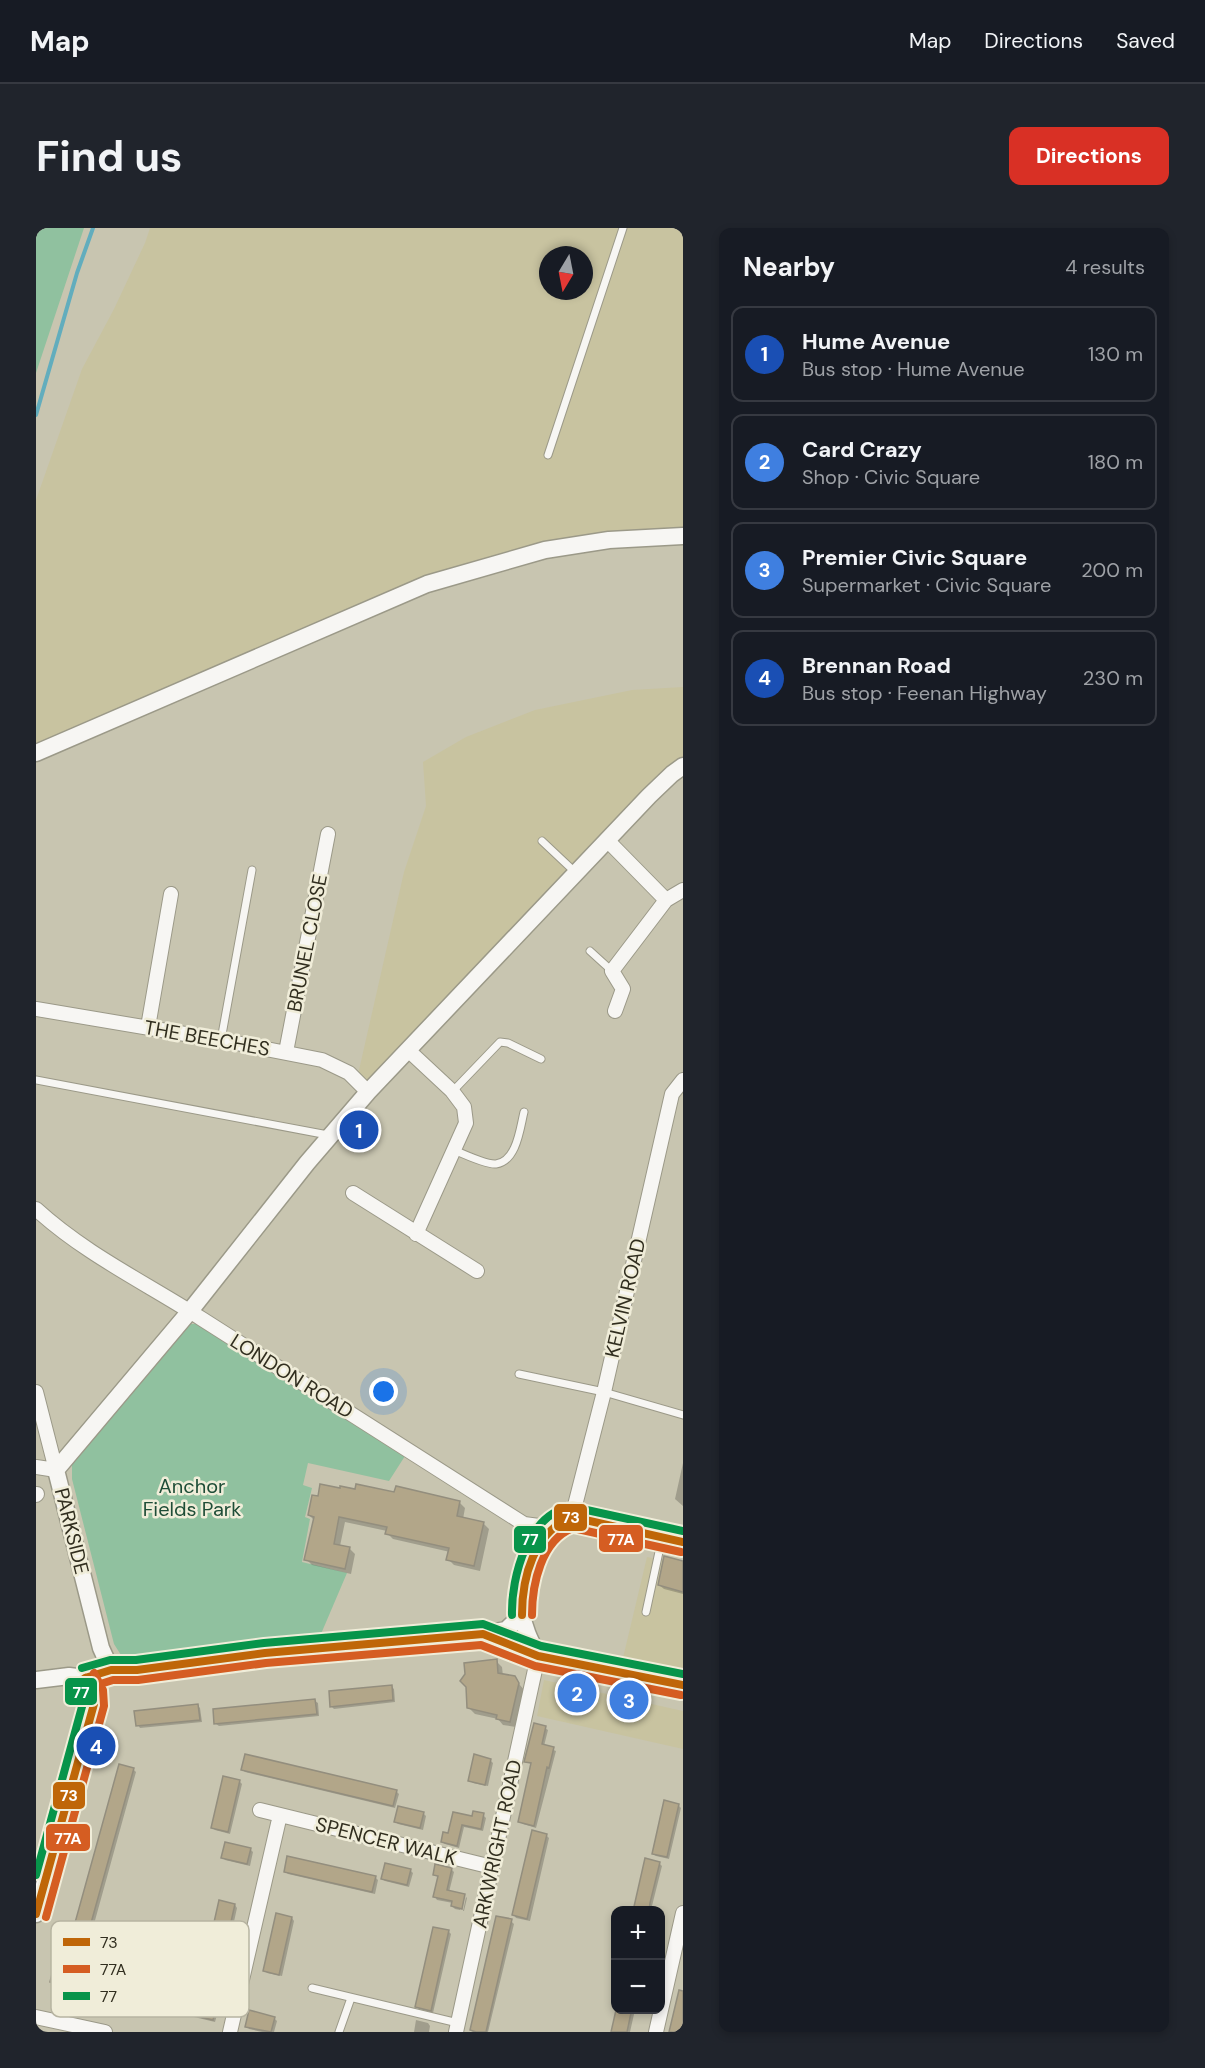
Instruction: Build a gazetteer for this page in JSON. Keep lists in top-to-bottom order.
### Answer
{
  "streets": {
    "street": [
      "BRUNEL CLOSE",
      "THE BEECHES",
      "KELVIN ROAD",
      "LONDON ROAD",
      "PARKSIDE",
      "SPENCER WALK",
      "ARKWRIGHT ROAD"
    ]
  },
  "crossings": [
    ["BRUNEL CLOSE", "THE BEECHES"],
    ["SPENCER WALK", "ARKWRIGHT ROAD"]
  ],
  "parks": ["Anchor Fields Park"],
  "lines": ["transit line 77", "transit line 73", "transit line 77A"],
  "legend": ["73", "77A", "77"],
  "north": "bottom",
  "page": {
    "header": "Map",
    "nav": ["Map", "Directions", "Saved"],
    "buttons": "Directions",
    "title": "Find us",
    "heading": ["Nearby", "4 results"],
    "list": [
      {
        "mark": "1",
        "name": "Hume Avenue",
        "note": "Bus stop · Hume Avenue",
        "value": "130 m"
      },
      {
        "mark": "2",
        "name": "Card Crazy",
        "note": "Shop · Civic Square",
        "value": "180 m"
      },
      {
        "mark": "3",
        "name": "Premier Civic Square",
        "note": "Supermarket · Civic Square",
        "value": "200 m"
      },
      {
        "mark": "4",
        "name": "Brennan Road",
        "note": "Bus stop · Feenan Highway",
        "value": "230 m"
      }
    ],
    "pins": [
      "1",
      "2",
      "3",
      "4"
    ],
    "map_buttons": ["+", "−"]
  }
}
